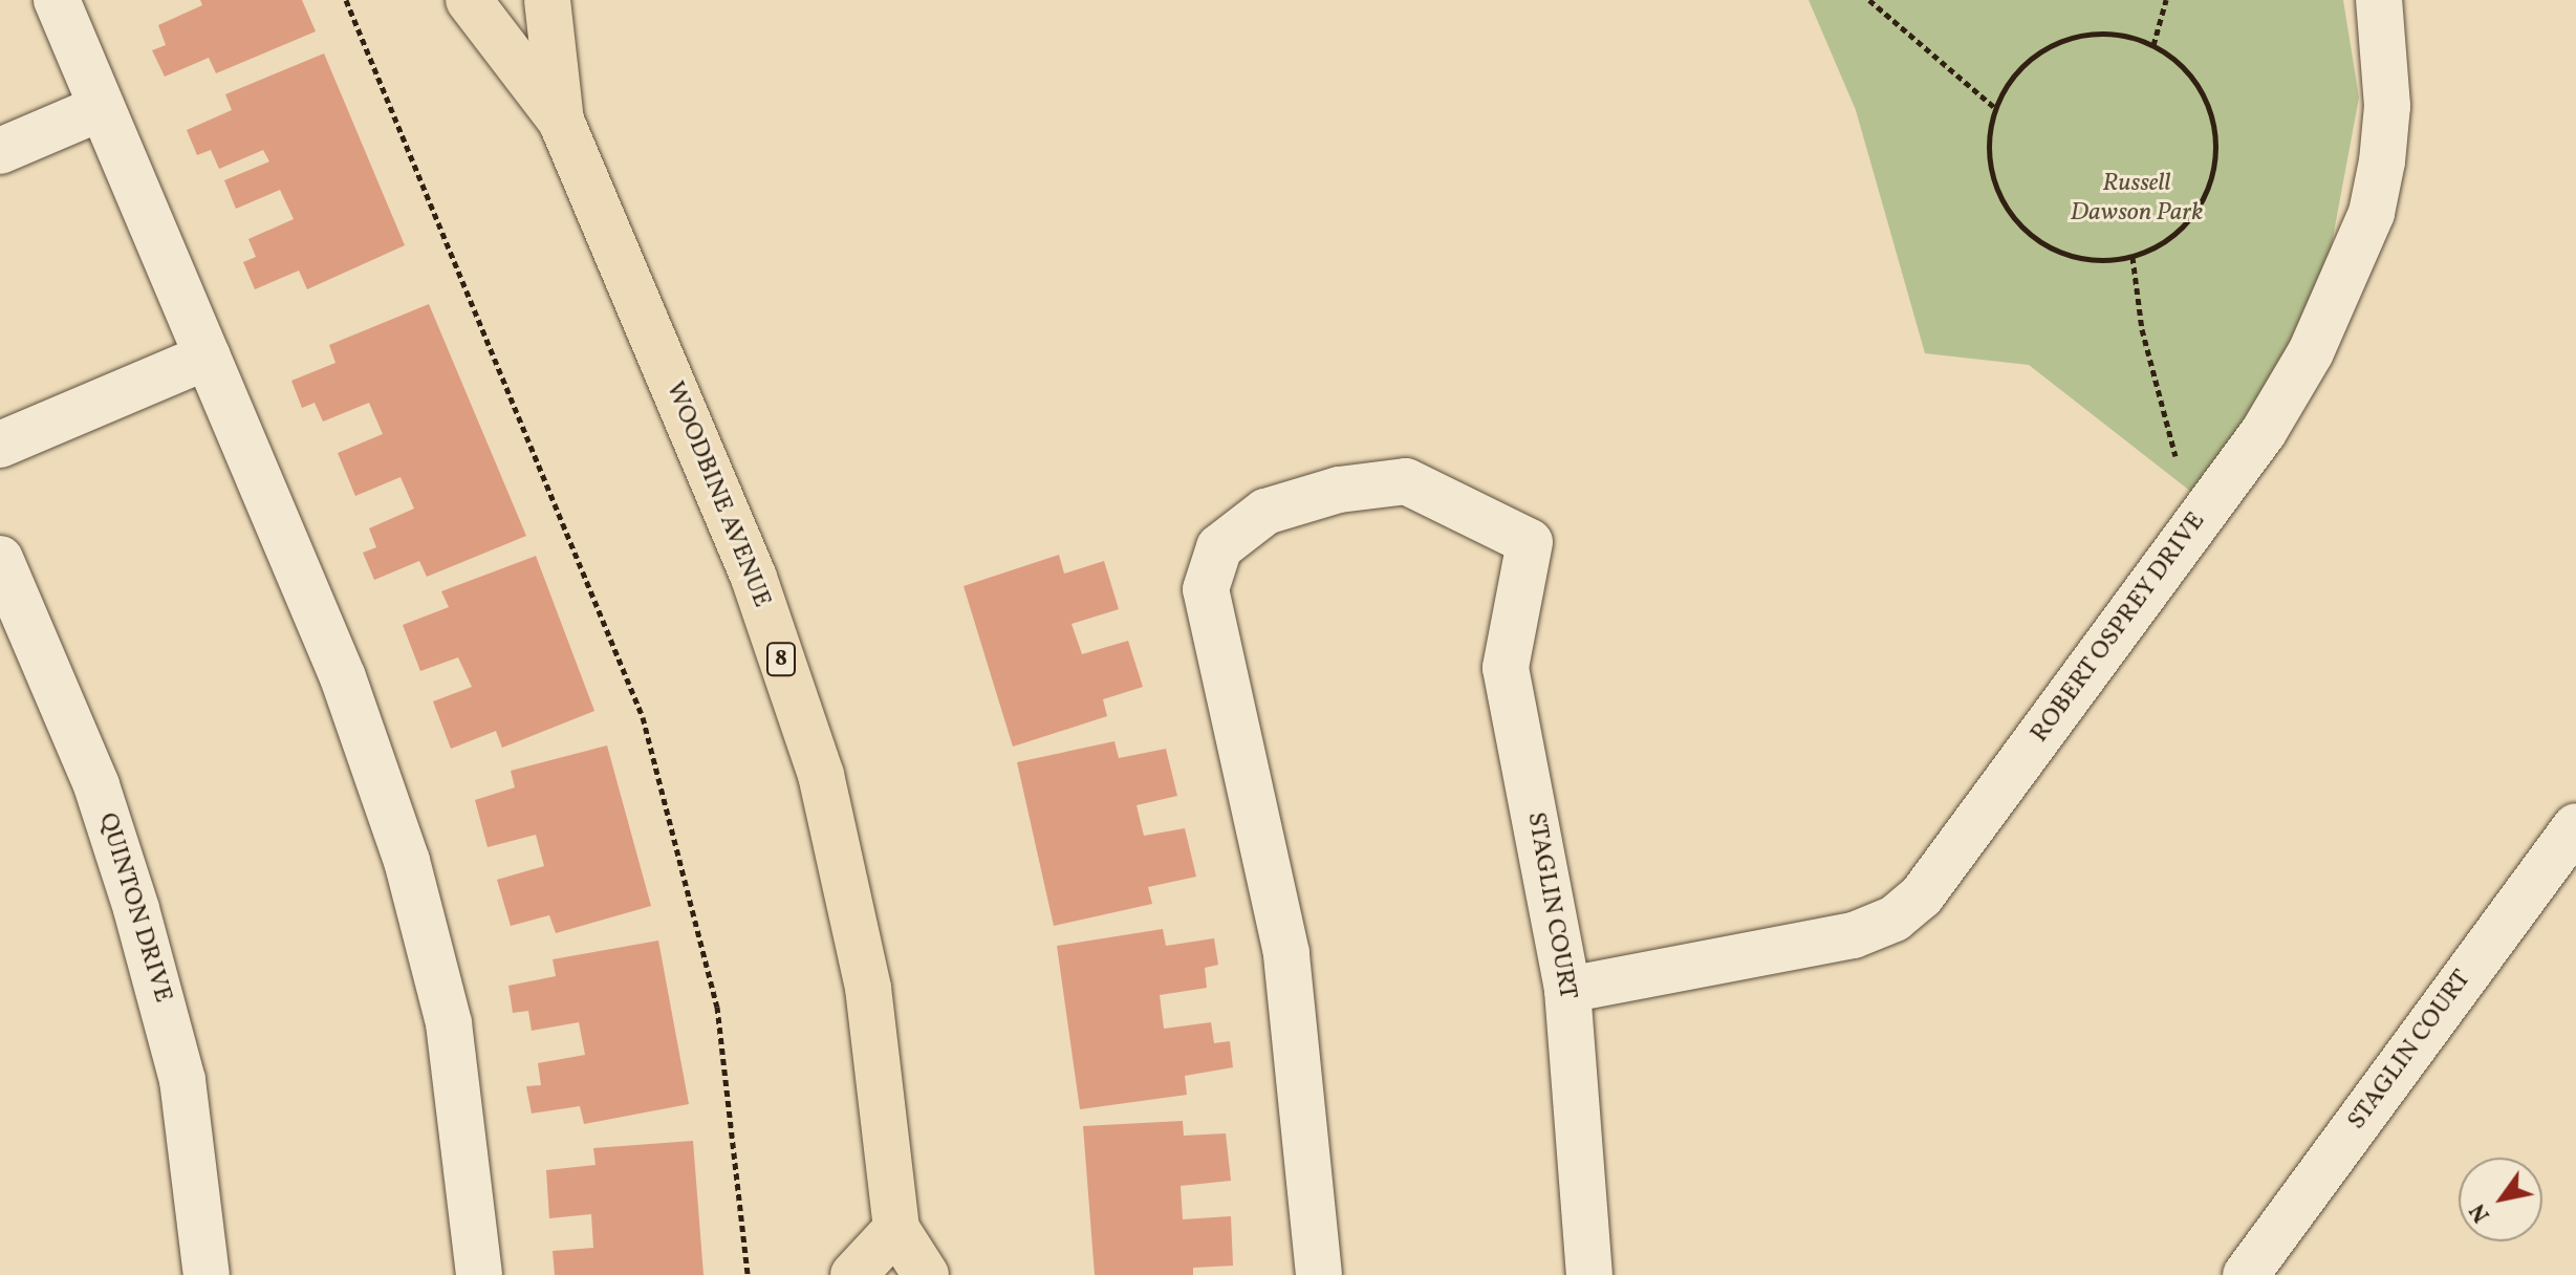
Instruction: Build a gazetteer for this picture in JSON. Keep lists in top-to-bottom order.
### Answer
{
  "streets": {
    "main road": ["WOODBINE AVENUE", "8"],
    "street": ["ROBERT OSPREY DRIVE", "STAGLIN COURT", "QUINTON DRIVE"]
  },
  "crossings": [
    ["ROBERT OSPREY DRIVE", "STAGLIN COURT"]
  ],
  "parks": ["Russell Dawson Park"],
  "north": "bottom left"
}
